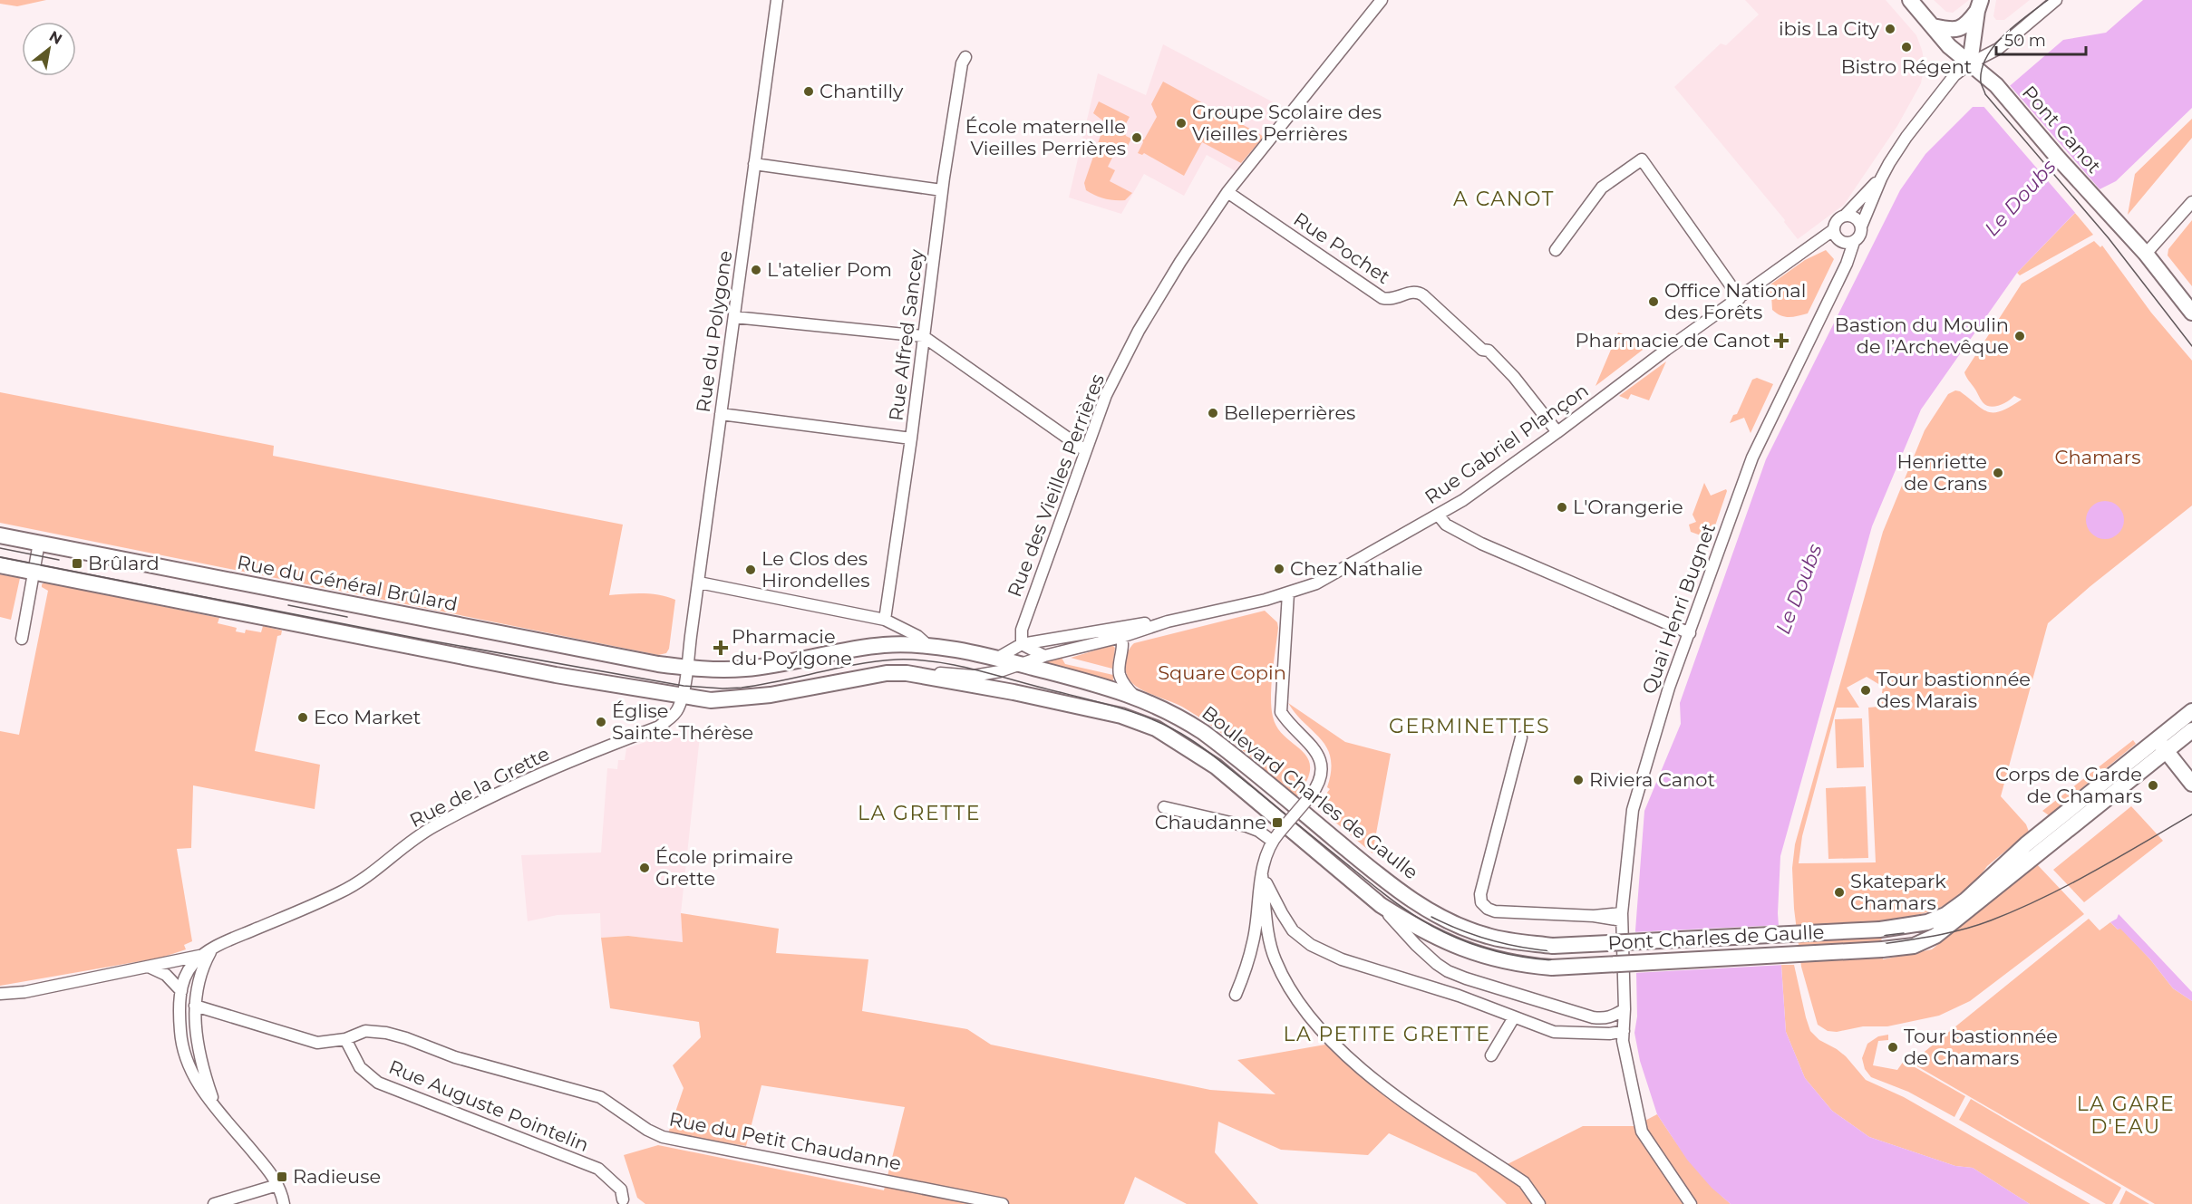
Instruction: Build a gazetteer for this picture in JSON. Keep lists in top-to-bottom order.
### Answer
{
  "streets": {
    "main road": [
      "Pont Canot",
      "Rue du Général Brûlard",
      "Boulevard Charles de Gaulle",
      "Pont Charles de Gaulle"
    ],
    "street": [
      "Rue Pochet",
      "Rue du Polygone",
      "Rue Alfred Sancey",
      "Rue Gabriel Plançon",
      "Rue des Vieilles Perrières",
      "Quai Henri Bugnet",
      "Rue de la Grette",
      "Rue Auguste Pointelin",
      "Rue du Petit Chaudanne"
    ]
  },
  "crossings": [
    ["Rue Pochet", "Rue Gabriel Plançon"],
    ["Rue Pochet", "Rue des Vieilles Perrières"],
    ["Rue du Polygone", "Rue du Général Brûlard"],
    ["Rue du Polygone", "Rue de la Grette"],
    ["Rue du Polygone", "Boulevard Charles de Gaulle"],
    ["Rue Gabriel Plançon", "Rue des Vieilles Perrières"],
    ["Rue Gabriel Plançon", "Quai Henri Bugnet"],
    ["Rue Gabriel Plançon", "Boulevard Charles de Gaulle"],
    ["Rue du Général Brûlard", "Boulevard Charles de Gaulle"],
    ["Boulevard Charles de Gaulle", "Pont Charles de Gaulle"],
    ["Rue Auguste Pointelin", "Rue du Petit Chaudanne"]
  ],
  "districts": [
    "A CANOT",
    "GERMINETTES",
    "LA GRETTE",
    "LA PETITE GRETTE",
    "LA GARE D'EAU"
  ],
  "water": ["Le Doubs"],
  "parks": ["Chamars", "Square Copin"],
  "places": {
    "other": [
      "ibis La City",
      "Bistro Régent",
      "Chantilly",
      "Groupe Scolaire des Vieilles Perrières",
      "École maternelle Vieilles Perrières",
      "L'atelier Pom",
      "Office National des Forêts",
      "Bastion du Moulin de l’Archevêque",
      "Belleperrières",
      "Henriette de Crans",
      "L'Orangerie",
      "Chez Nathalie",
      "Le Clos des Hirondelles",
      "Tour bastionnée des Marais",
      "Eco Market",
      "Église Sainte-Thérèse",
      "Riviera Canot",
      "Corps de Garde de Chamars",
      "École primaire Grette",
      "Skatepark Chamars",
      "Tour bastionnée de Chamars"
    ],
    "health": ["Pharmacie de Canot", "Pharmacie du Poylgone"],
    "transit": ["Brûlard", "Chaudanne", "Radieuse"]
  },
  "scale_bar": "50 m",
  "north": "top right"
}
